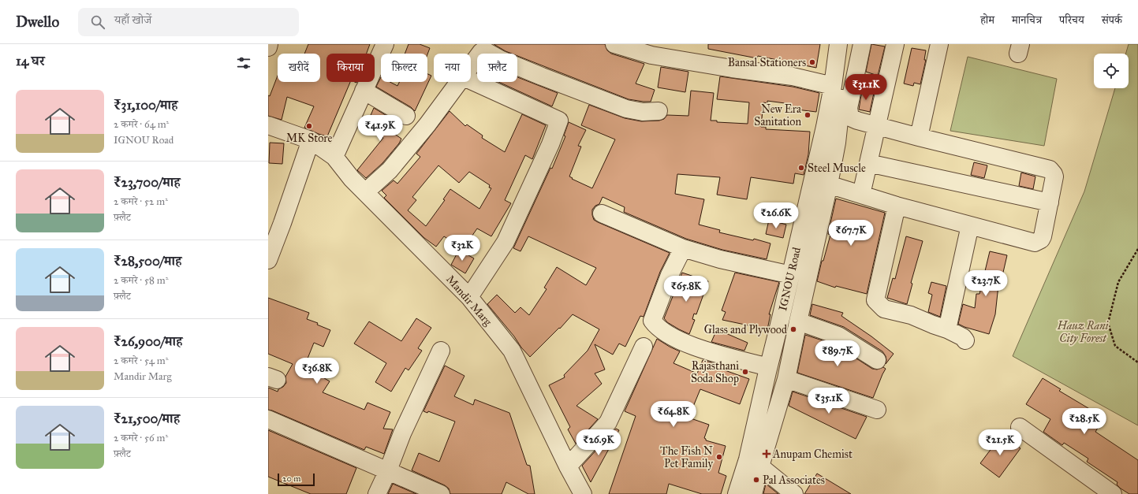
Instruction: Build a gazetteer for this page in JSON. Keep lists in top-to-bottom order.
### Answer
{
  "streets": {
    "street": ["IGNOU Road", "Mandir Marg"]
  },
  "parks": ["Hauz Rani City Forest"],
  "places": {
    "other": [
      "Bansal Stationers",
      "New Era Sanitation",
      "MK Store",
      "Steel Muscle",
      "Glass and Plywood",
      "Rajasthani Soda Shop",
      "The Fish N Pet Family",
      "Pal Associates"
    ],
    "health": ["Anupam Chemist"]
  },
  "scale_bar": "20 m",
  "page": {
    "header": "Dwello",
    "search": "यहाँ खोजें",
    "nav": [
      "होम",
      "मानचित्र",
      "परिचय",
      "संपर्क"
    ],
    "heading": "14 घर",
    "chip": [
      "खरीदें",
      "किराया",
      "फ़िल्टर",
      "नया",
      "फ़्लैट"
    ],
    "price": [
      "₹31.1K",
      "₹41.9K",
      "₹26.6K",
      "₹67.7K",
      "₹32K",
      "₹23.7K",
      "₹65.8K",
      "₹89.7K",
      "₹36.8K",
      "₹35.1K",
      "₹64.8K",
      "₹28.5K",
      "₹26.9K",
      "₹21.5K"
    ],
    "list": [
      {
        "name": "₹31,100/माह",
        "note": "2 कमरे · 64 m² · IGNOU Road"
      },
      {
        "name": "₹23,700/माह",
        "note": "2 कमरे · 52 m² · फ़्लैट"
      },
      {
        "name": "₹28,500/माह",
        "note": "2 कमरे · 58 m² · फ़्लैट"
      },
      {
        "name": "₹26,900/माह",
        "note": "2 कमरे · 54 m² · Mandir Marg"
      },
      {
        "name": "₹21,500/माह",
        "note": "2 कमरे · 56 m² · फ़्लैट"
      }
    ],
    "scale": "20 m"
  }
}
